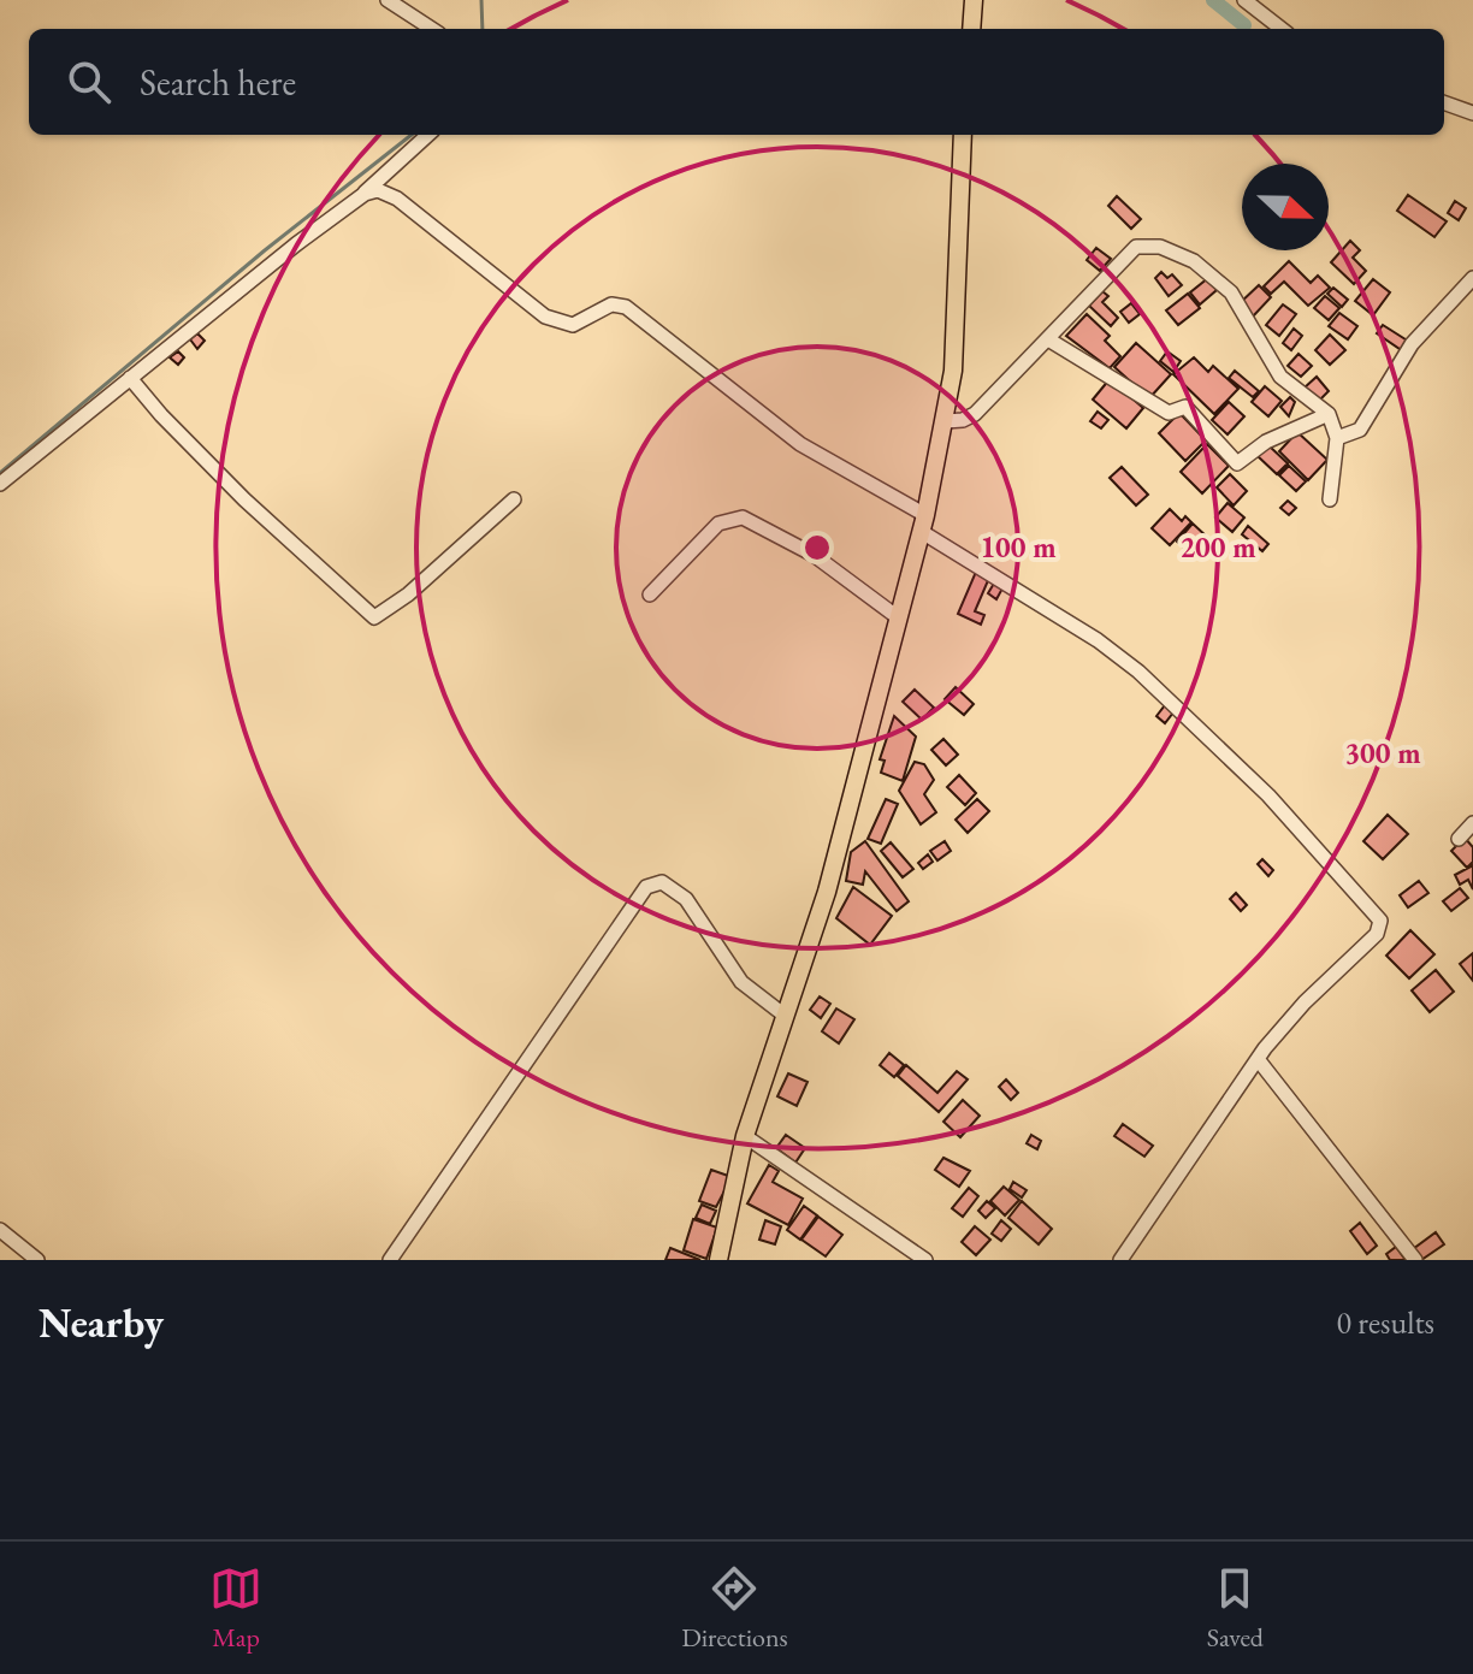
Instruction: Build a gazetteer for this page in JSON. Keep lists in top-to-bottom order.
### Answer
{
  "north": "right",
  "page": {
    "search": "Search here",
    "heading": ["Nearby", "0 results"],
    "nav": ["Map", "Directions", "Saved"]
  },
  "rings": ["100 m", "200 m", "300 m"]
}
